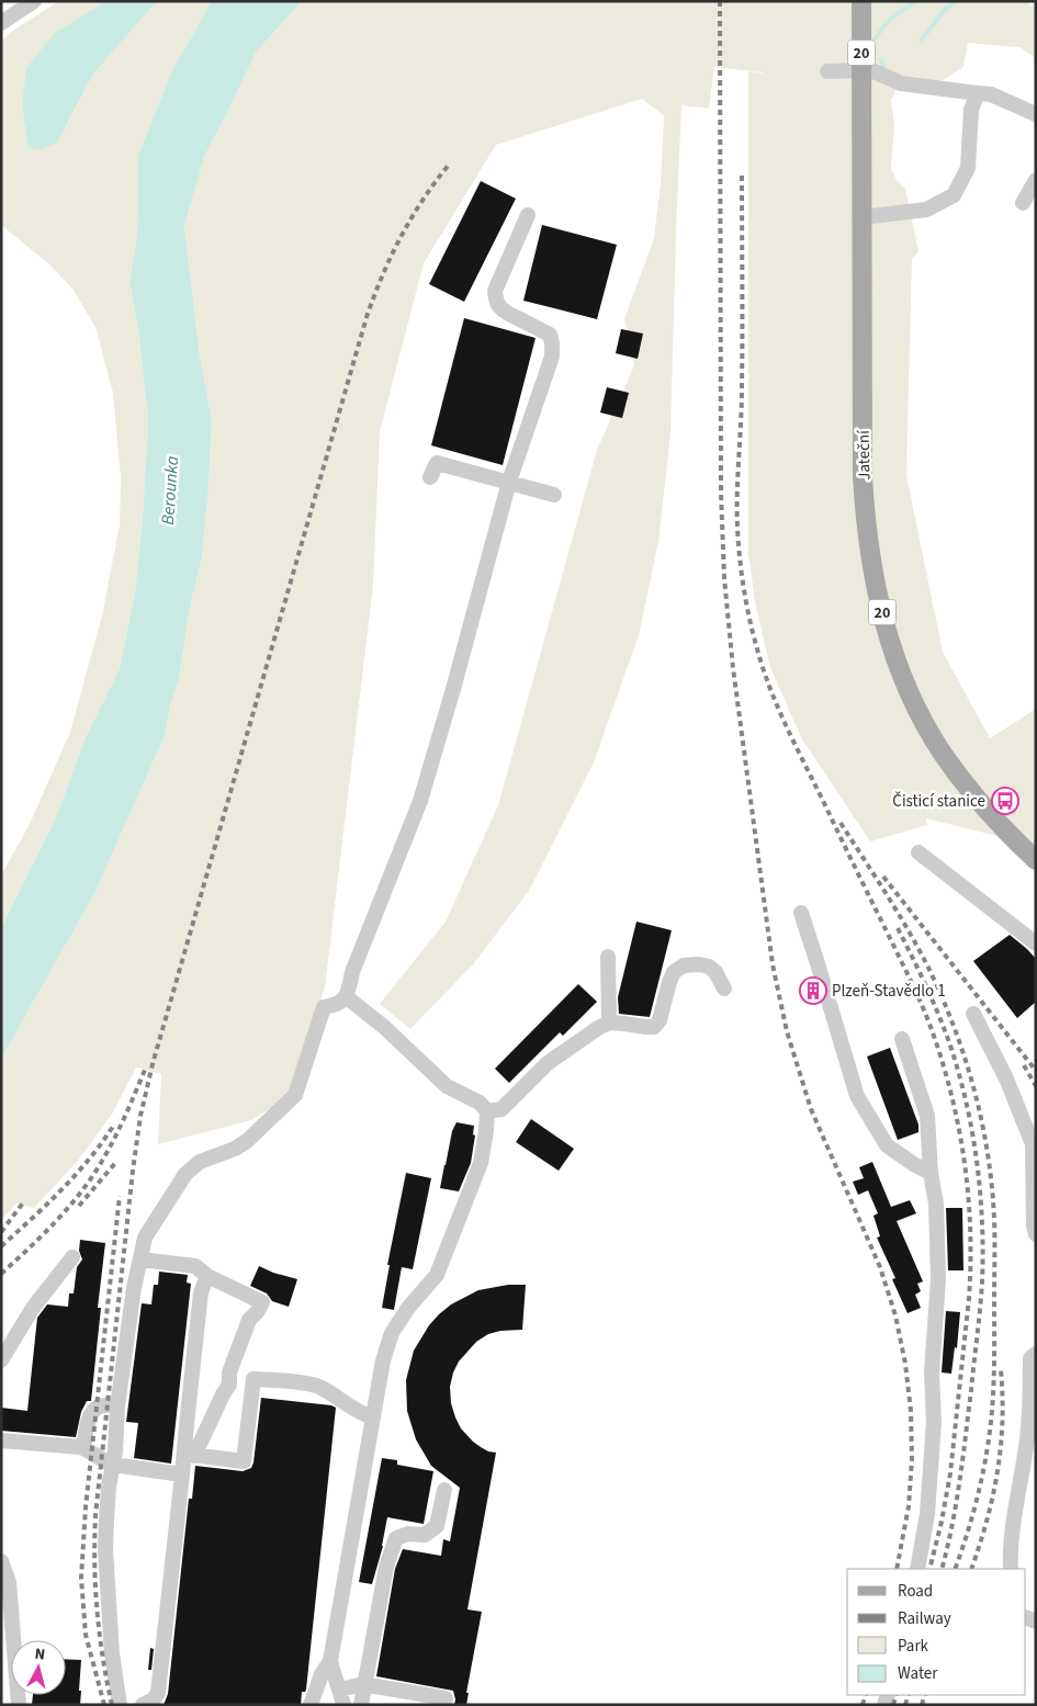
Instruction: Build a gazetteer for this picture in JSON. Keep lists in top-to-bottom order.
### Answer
{
  "streets": {
    "main road": ["20", "Jateční"]
  },
  "water": ["Berounka"],
  "places": {
    "bus stop": ["Čisticí stanice"],
    "building": ["Plzeň-Stavědlo 1"]
  },
  "legend": [
    "Road",
    "Railway",
    "Park",
    "Water"
  ],
  "north": "top"
}
